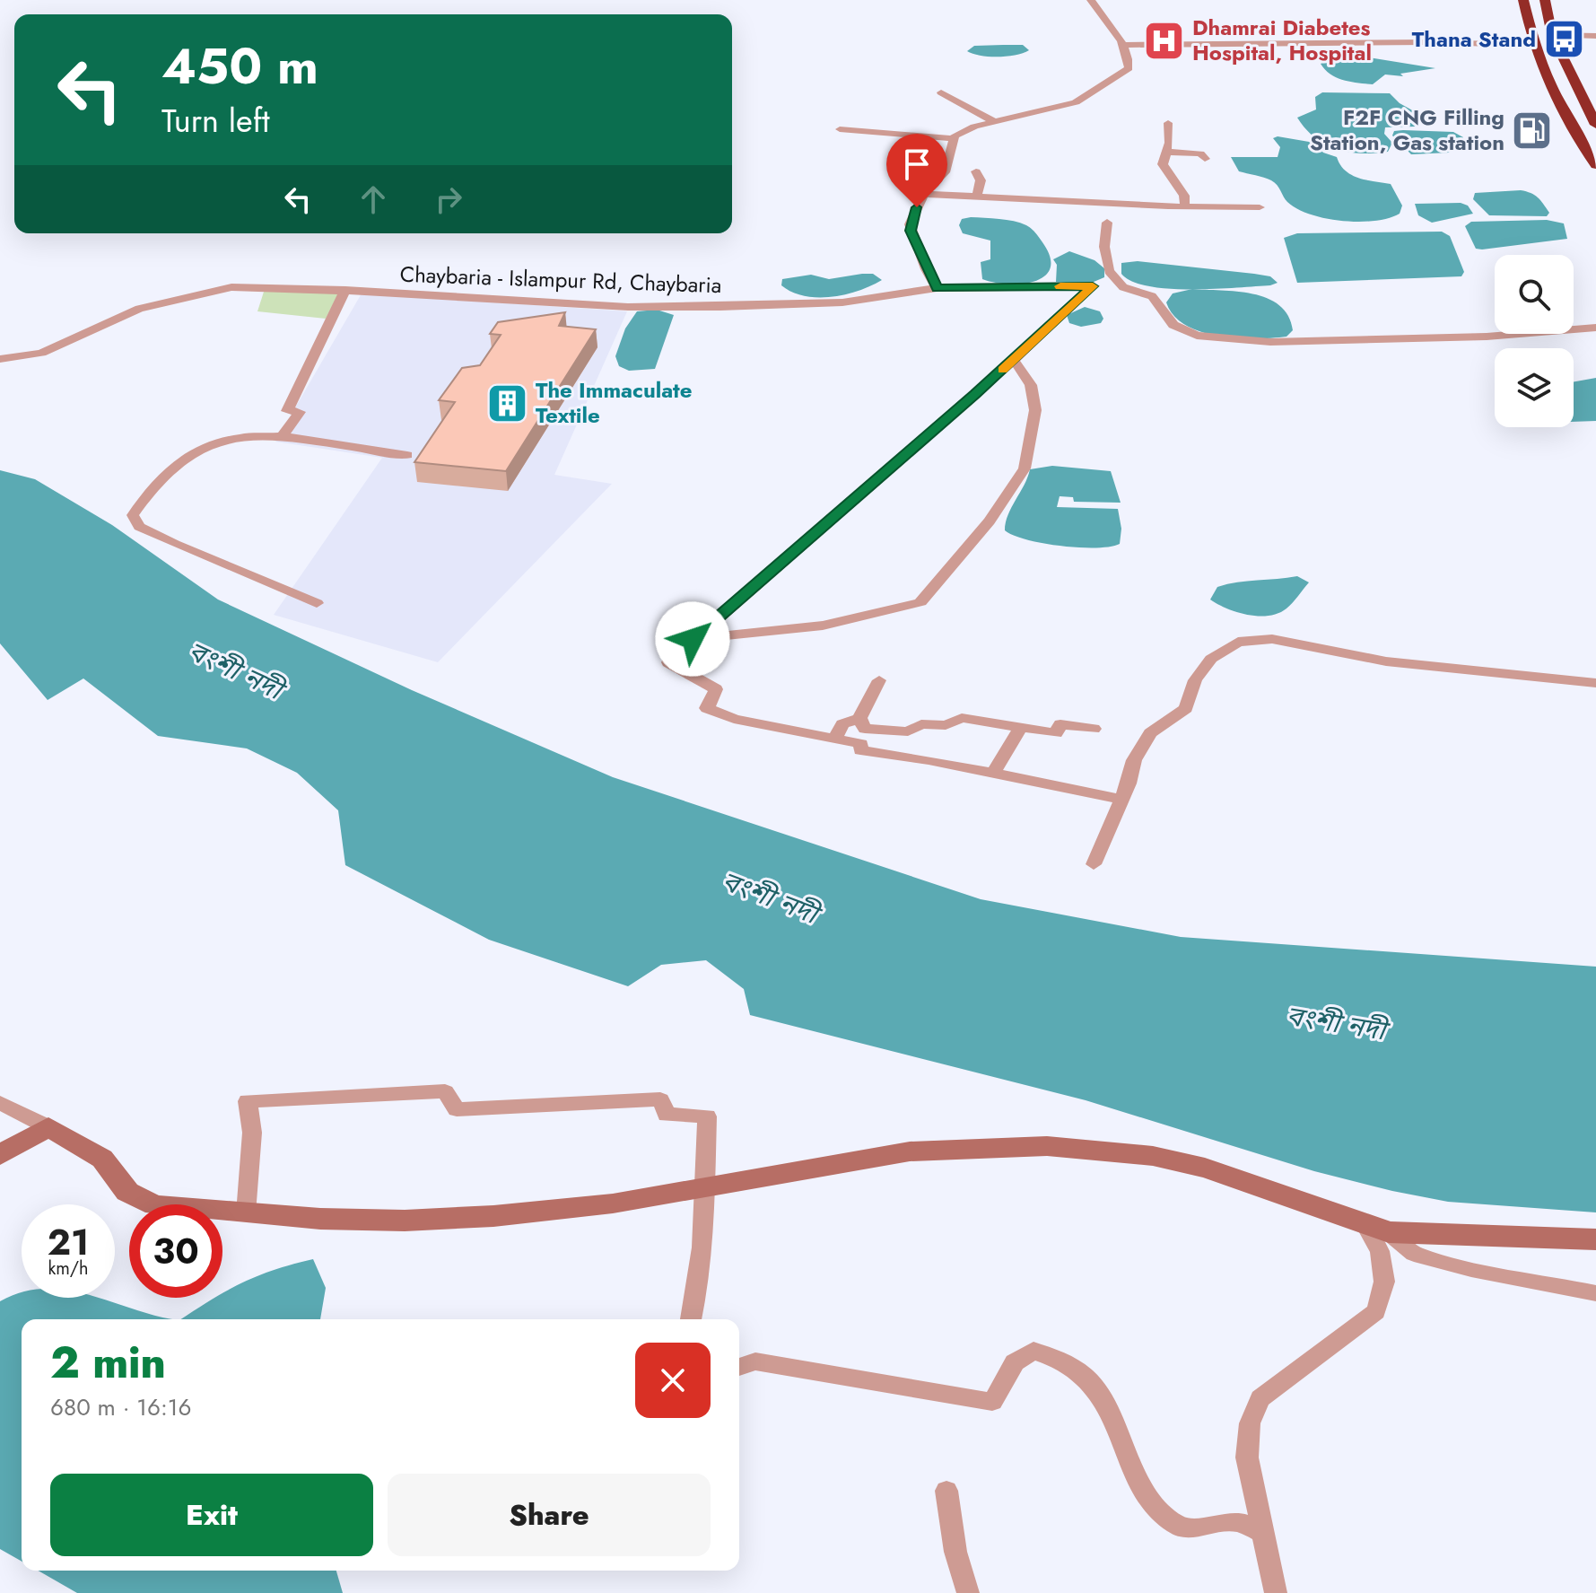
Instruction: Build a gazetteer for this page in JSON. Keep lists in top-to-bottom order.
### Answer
{
  "streets": {
    "street": ["Chaybaria - Islampur Rd, Chaybaria"]
  },
  "water": ["বংশী নদী"],
  "places": {
    "bus stop": ["Thana Stand"],
    "hospital": ["Dhamrai Diabetes Hospital, Hospital"],
    "fuel station": ["F2F CNG Filling Station, Gas station"],
    "building": ["The Immaculate Textile"]
  },
  "page": {
    "turn": ["450 m", "Turn left"],
    "speed": "21 km/h",
    "limit": "30",
    "heading": ["2 min", "680 m · 16:16"],
    "buttons": ["Exit", "Share"]
  }
}
